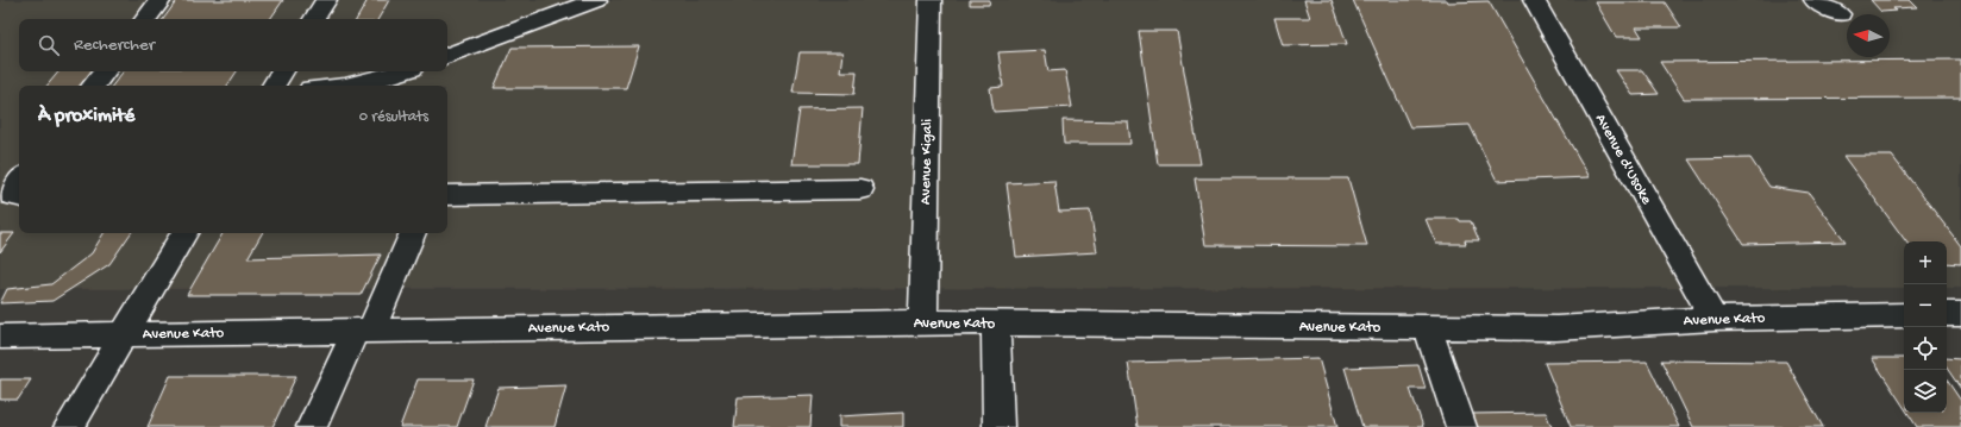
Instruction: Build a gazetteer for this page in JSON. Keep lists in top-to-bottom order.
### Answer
{
  "streets": {
    "street": ["Avenue d'Usoke", "Avenue Kigali", "Avenue Kato"]
  },
  "crossings": [
    ["Avenue d'Usoke", "Avenue Kato"],
    ["Avenue Kigali", "Avenue Kato"]
  ],
  "north": "left",
  "page": {
    "search": "Rechercher",
    "heading": ["À proximité", "0 résultats"],
    "map_buttons": ["+", "−"]
  }
}
